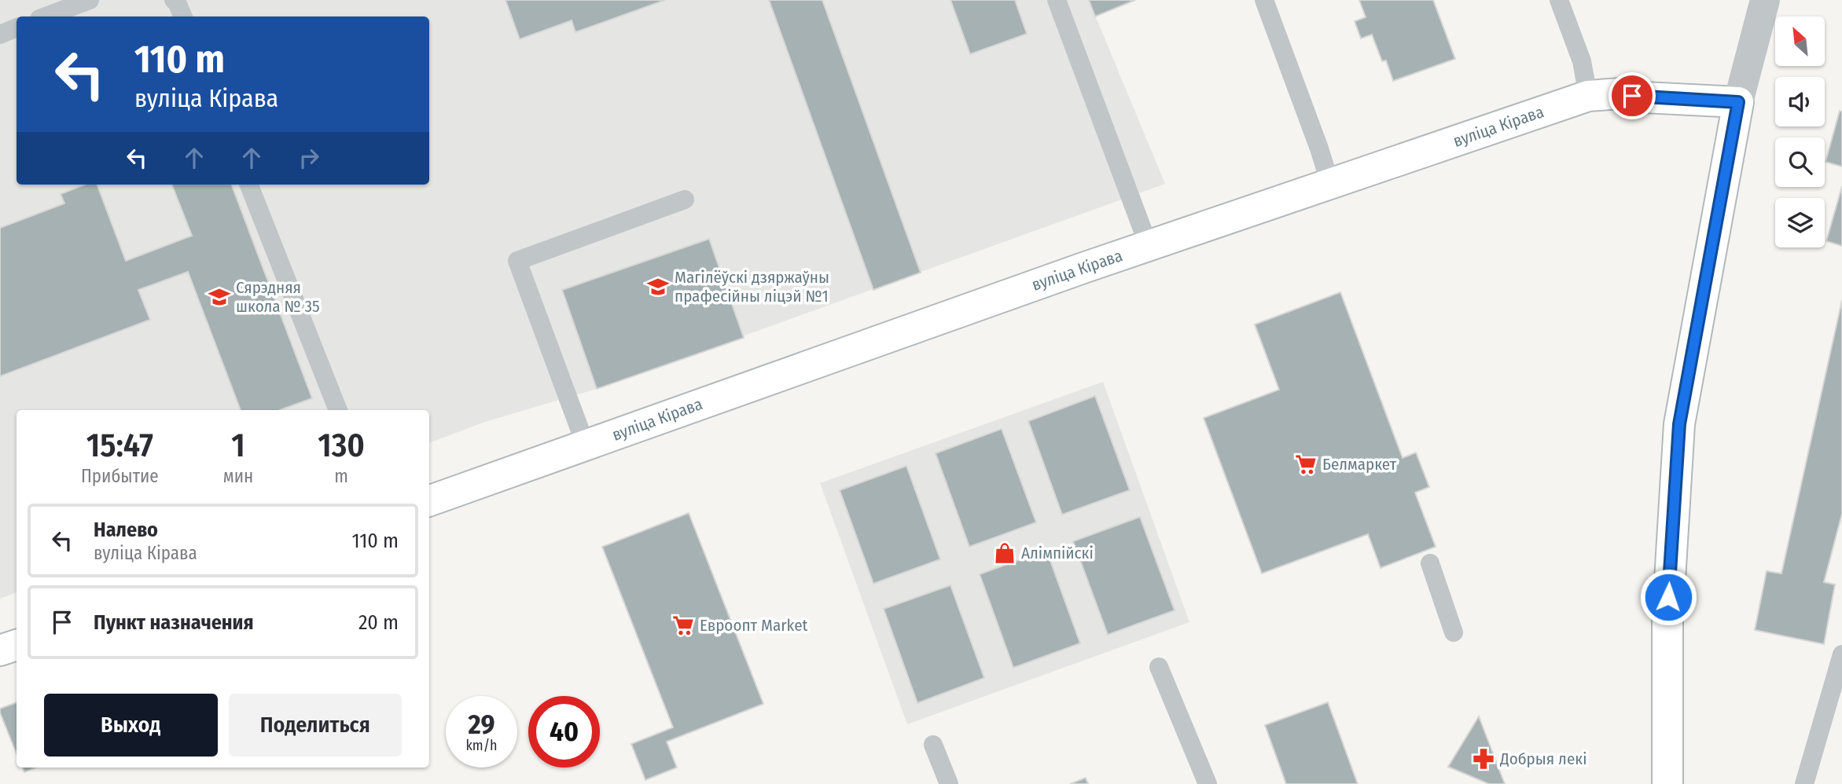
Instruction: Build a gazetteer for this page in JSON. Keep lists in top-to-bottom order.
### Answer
{
  "streets": {
    "street": ["вуліца Кірава"]
  },
  "places": {
    "school or university": ["Магілёўскі дзяржаўны прафесійны ліцэй №1", "Сярэдняя школа № 35"],
    "supermarket": ["Белмаркет", "Евроопт Market"],
    "shop": ["Алімпійскі"],
    "pharmacy": ["Добрыя лекі"]
  },
  "north": "top left",
  "page": {
    "turn": ["110 m", "вуліца Кірава"],
    "eta": [
      "15:47",
      "Прибытие",
      "1",
      "мин",
      "130",
      "m"
    ],
    "list": [
      {
        "name": "Налево",
        "note": "вуліца Кірава",
        "value": "110 m"
      },
      {
        "name": "Пункт назначения",
        "value": "20 m"
      }
    ],
    "buttons": ["Выход", "Поделиться"],
    "speed": "29 km/h",
    "limit": "40"
  }
}
